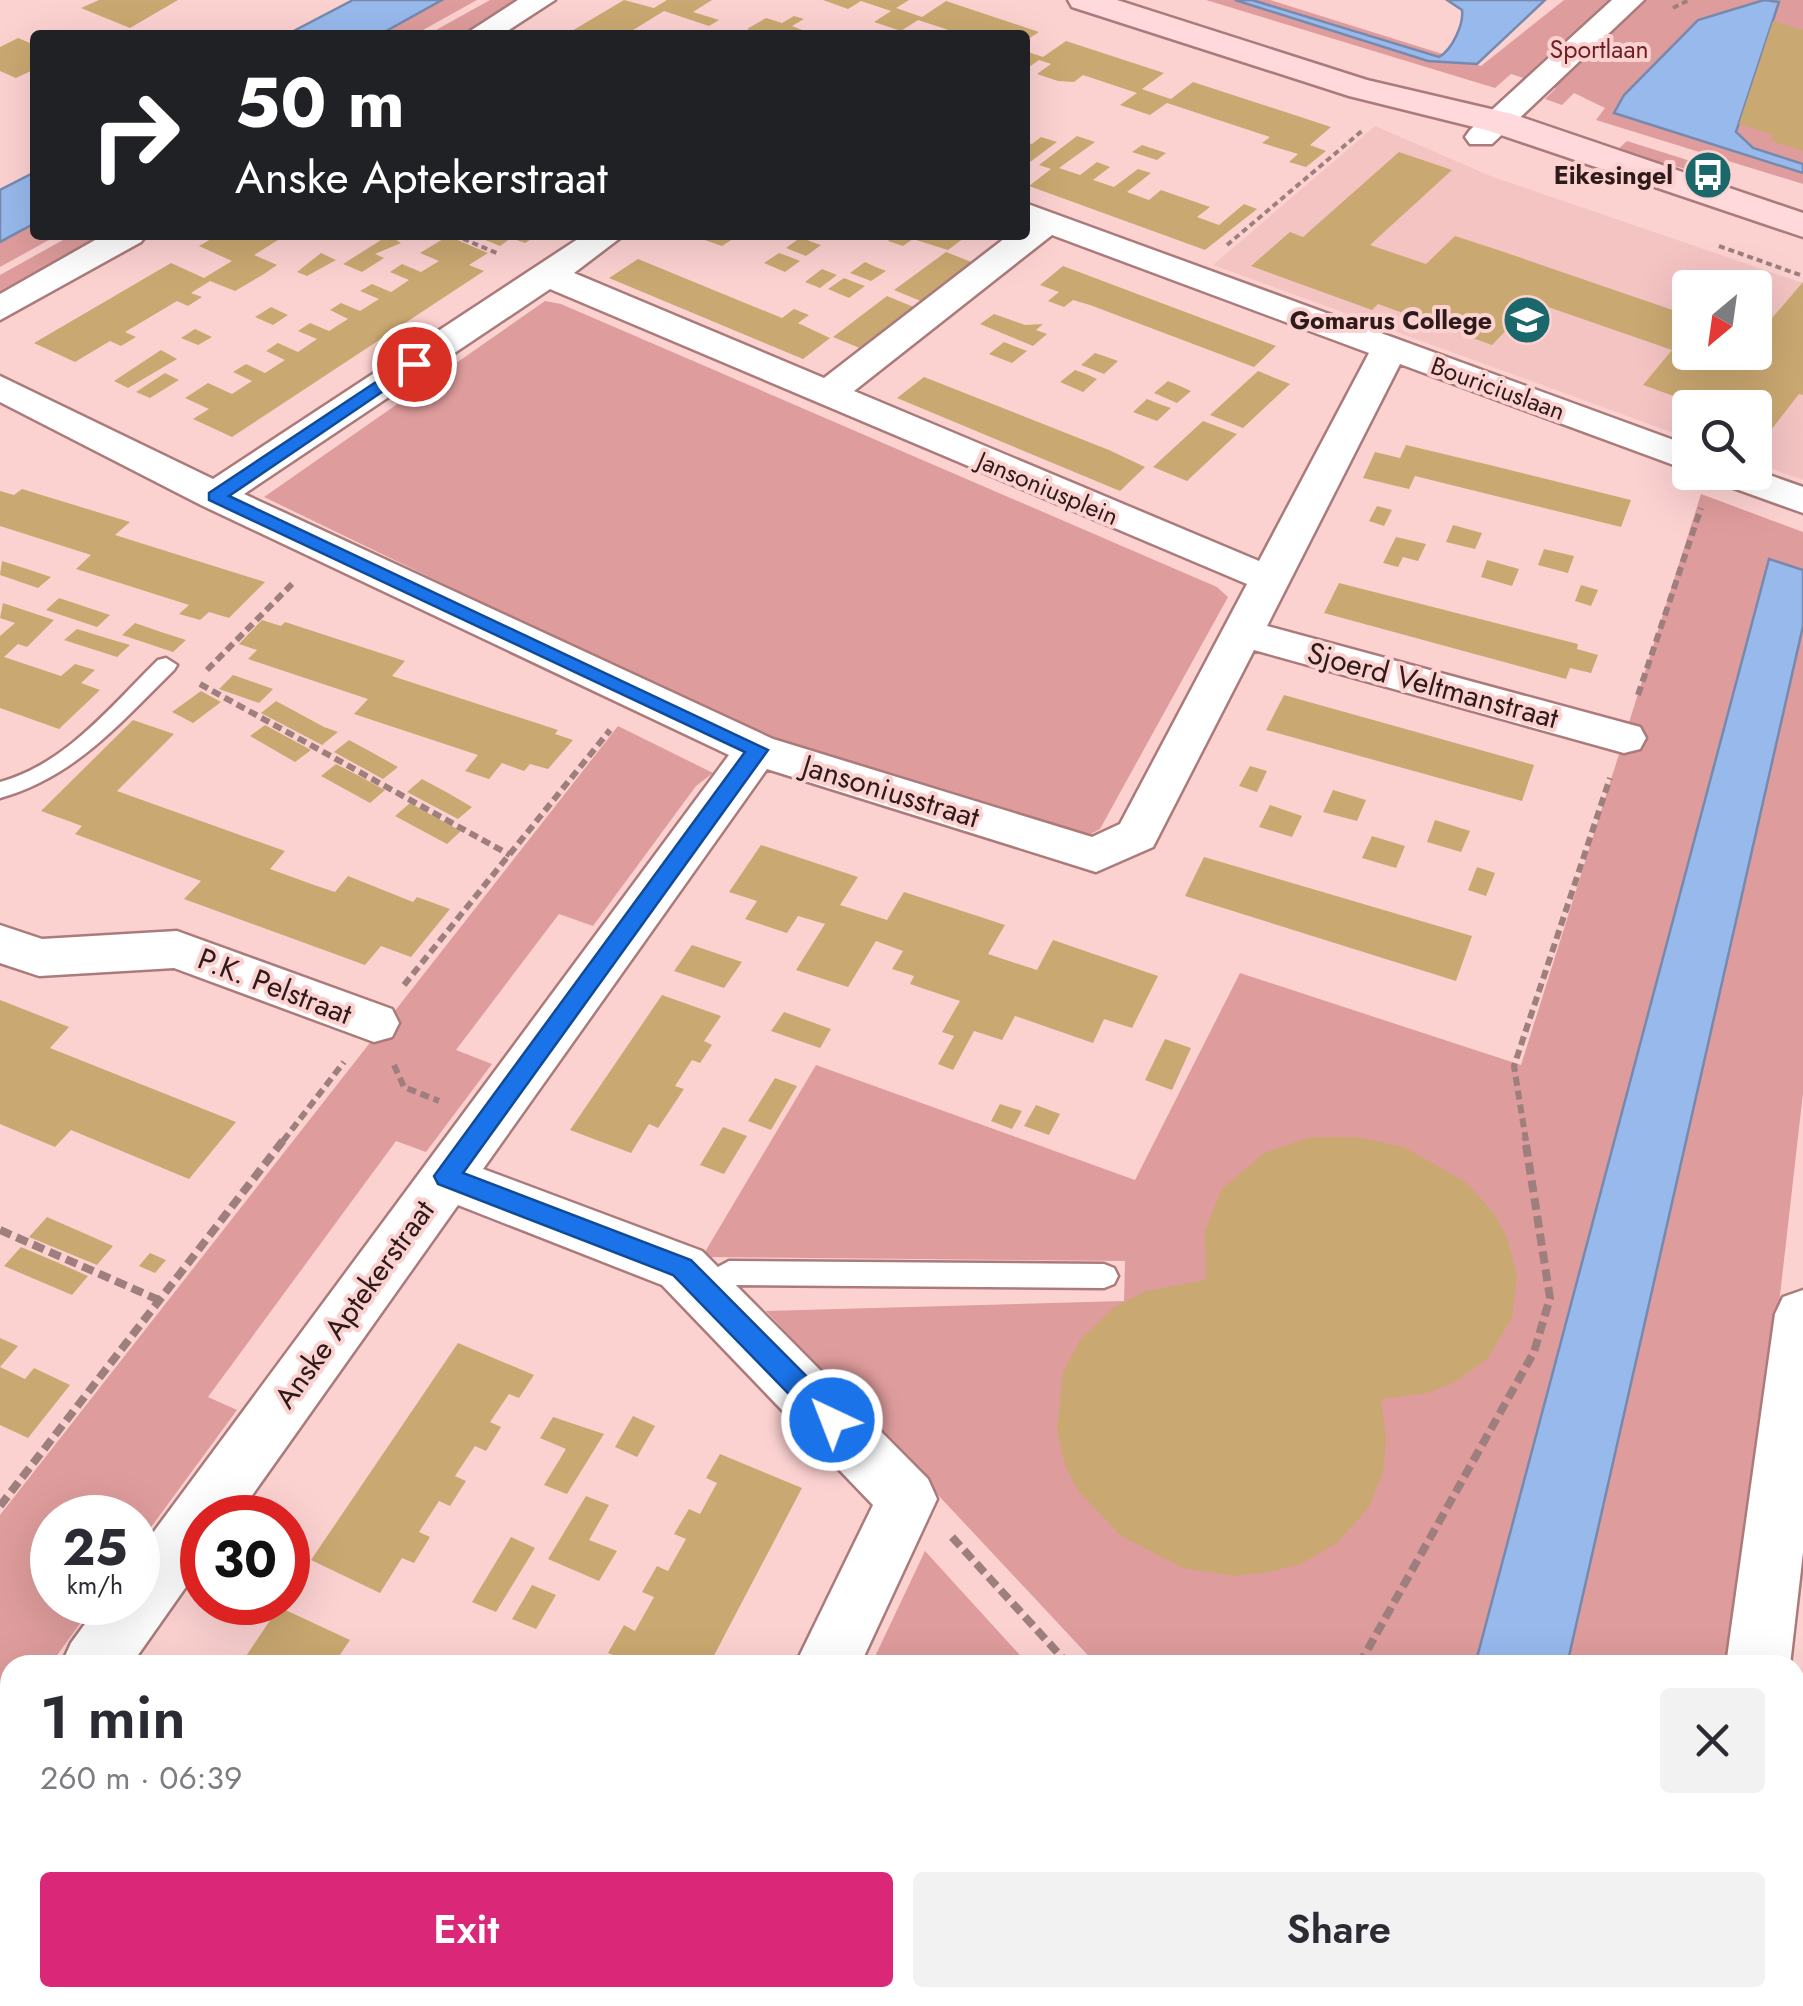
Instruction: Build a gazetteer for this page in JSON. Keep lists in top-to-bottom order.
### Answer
{
  "streets": {
    "street": [
      "Bouriciuslaan",
      "Jansoniusplein",
      "Sjoerd Veltmanstraat",
      "Jansoniusstraat",
      "P.K. Pelstraat",
      "Anske Aptekerstraat"
    ]
  },
  "crossings": [
    ["Sjoerd Veltmanstraat", "Jansoniusstraat"],
    ["Jansoniusstraat", "Anske Aptekerstraat"]
  ],
  "parks": ["Sportlaan"],
  "places": {
    "bus stop": ["Eikesingel"],
    "school or university": ["Gomarus College"]
  },
  "north": "bottom left",
  "page": {
    "turn": ["50 m", "Anske Aptekerstraat"],
    "speed": "25 km/h",
    "limit": "30",
    "heading": ["1 min", "260 m · 06:39"],
    "buttons": ["Exit", "Share"]
  }
}
